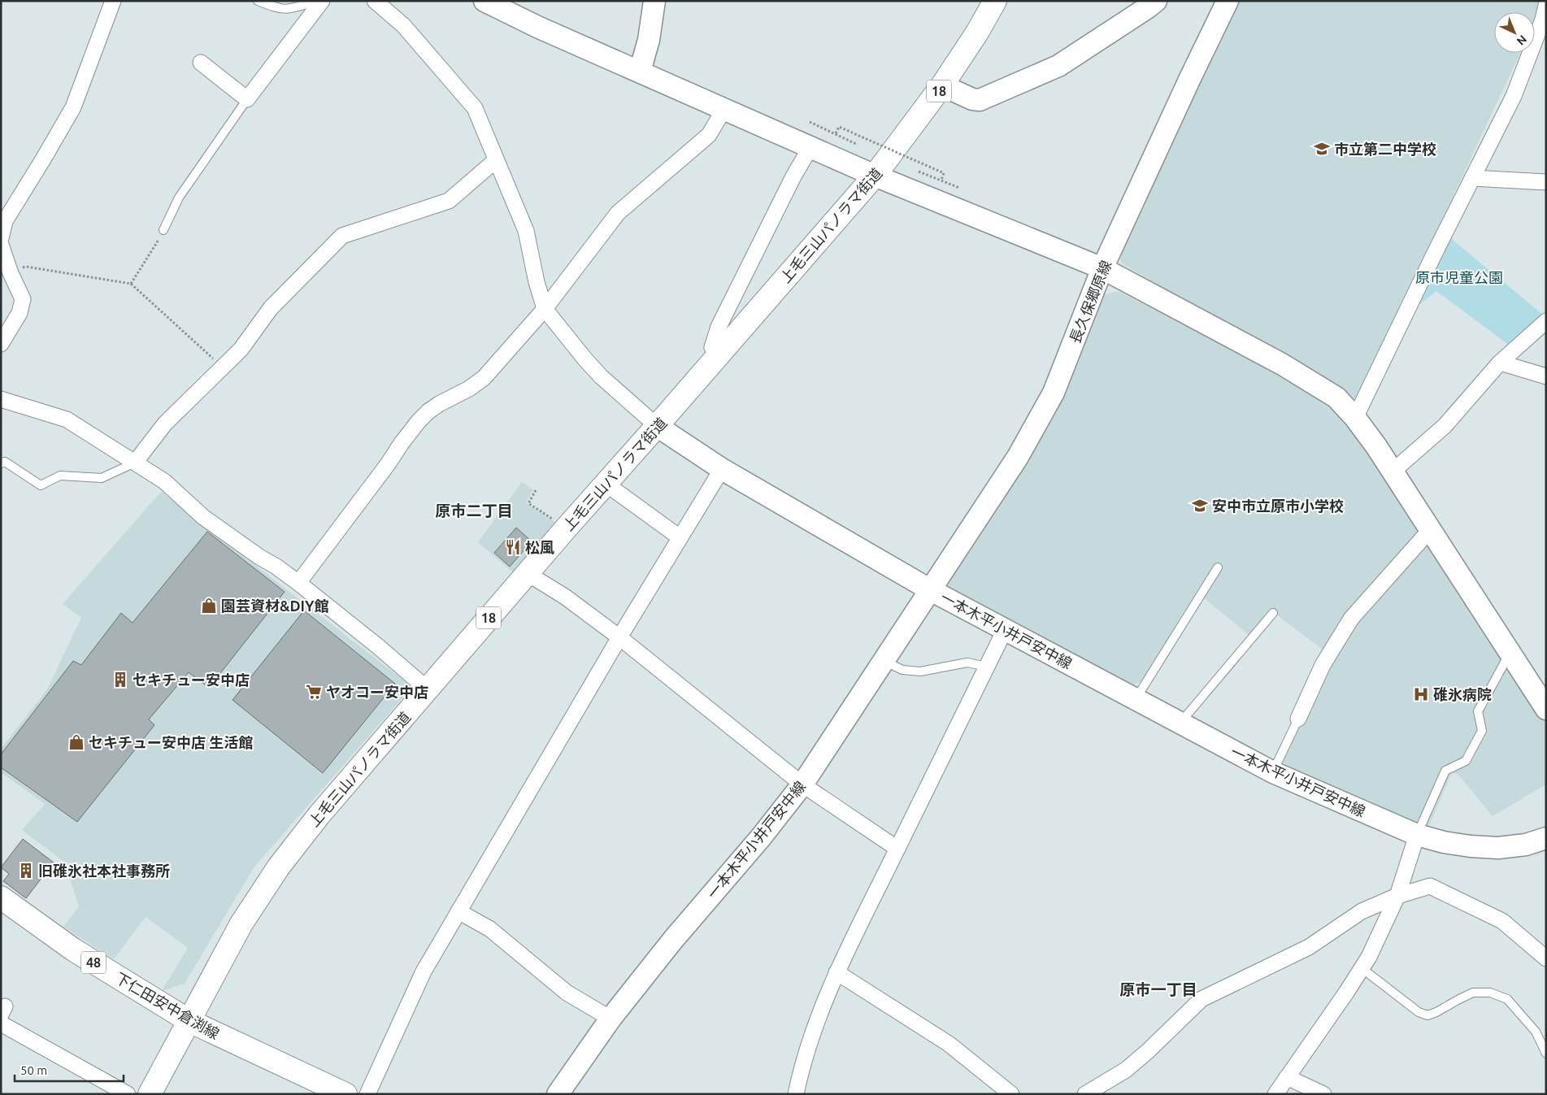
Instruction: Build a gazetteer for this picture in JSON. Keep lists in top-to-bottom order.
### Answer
{
  "streets": {
    "main road": [
      "18",
      "上毛三山パノラマ街道",
      "長久保郷原線",
      "一本木平小井戸安中線",
      "48",
      "下仁田安中倉渕線"
    ]
  },
  "crossings": [
    ["上毛三山パノラマ街道", "下仁田安中倉渕線"],
    ["長久保郷原線", "一本木平小井戸安中線"]
  ],
  "districts": ["原市二丁目", "原市一丁目"],
  "parks": ["原市児童公園"],
  "places": {
    "school or university": ["市立第二中学校", "安中市立原市小学校"],
    "restaurant": ["松風"],
    "shop": ["園芸資材&DIY館", "セキチュー安中店 生活館"],
    "building": ["セキチュー安中店", "旧碓氷社本社事務所"],
    "supermarket": ["ヤオコー安中店"],
    "hospital": ["碓氷病院"]
  },
  "scale_bar": "50 m",
  "north": "bottom right"
}
